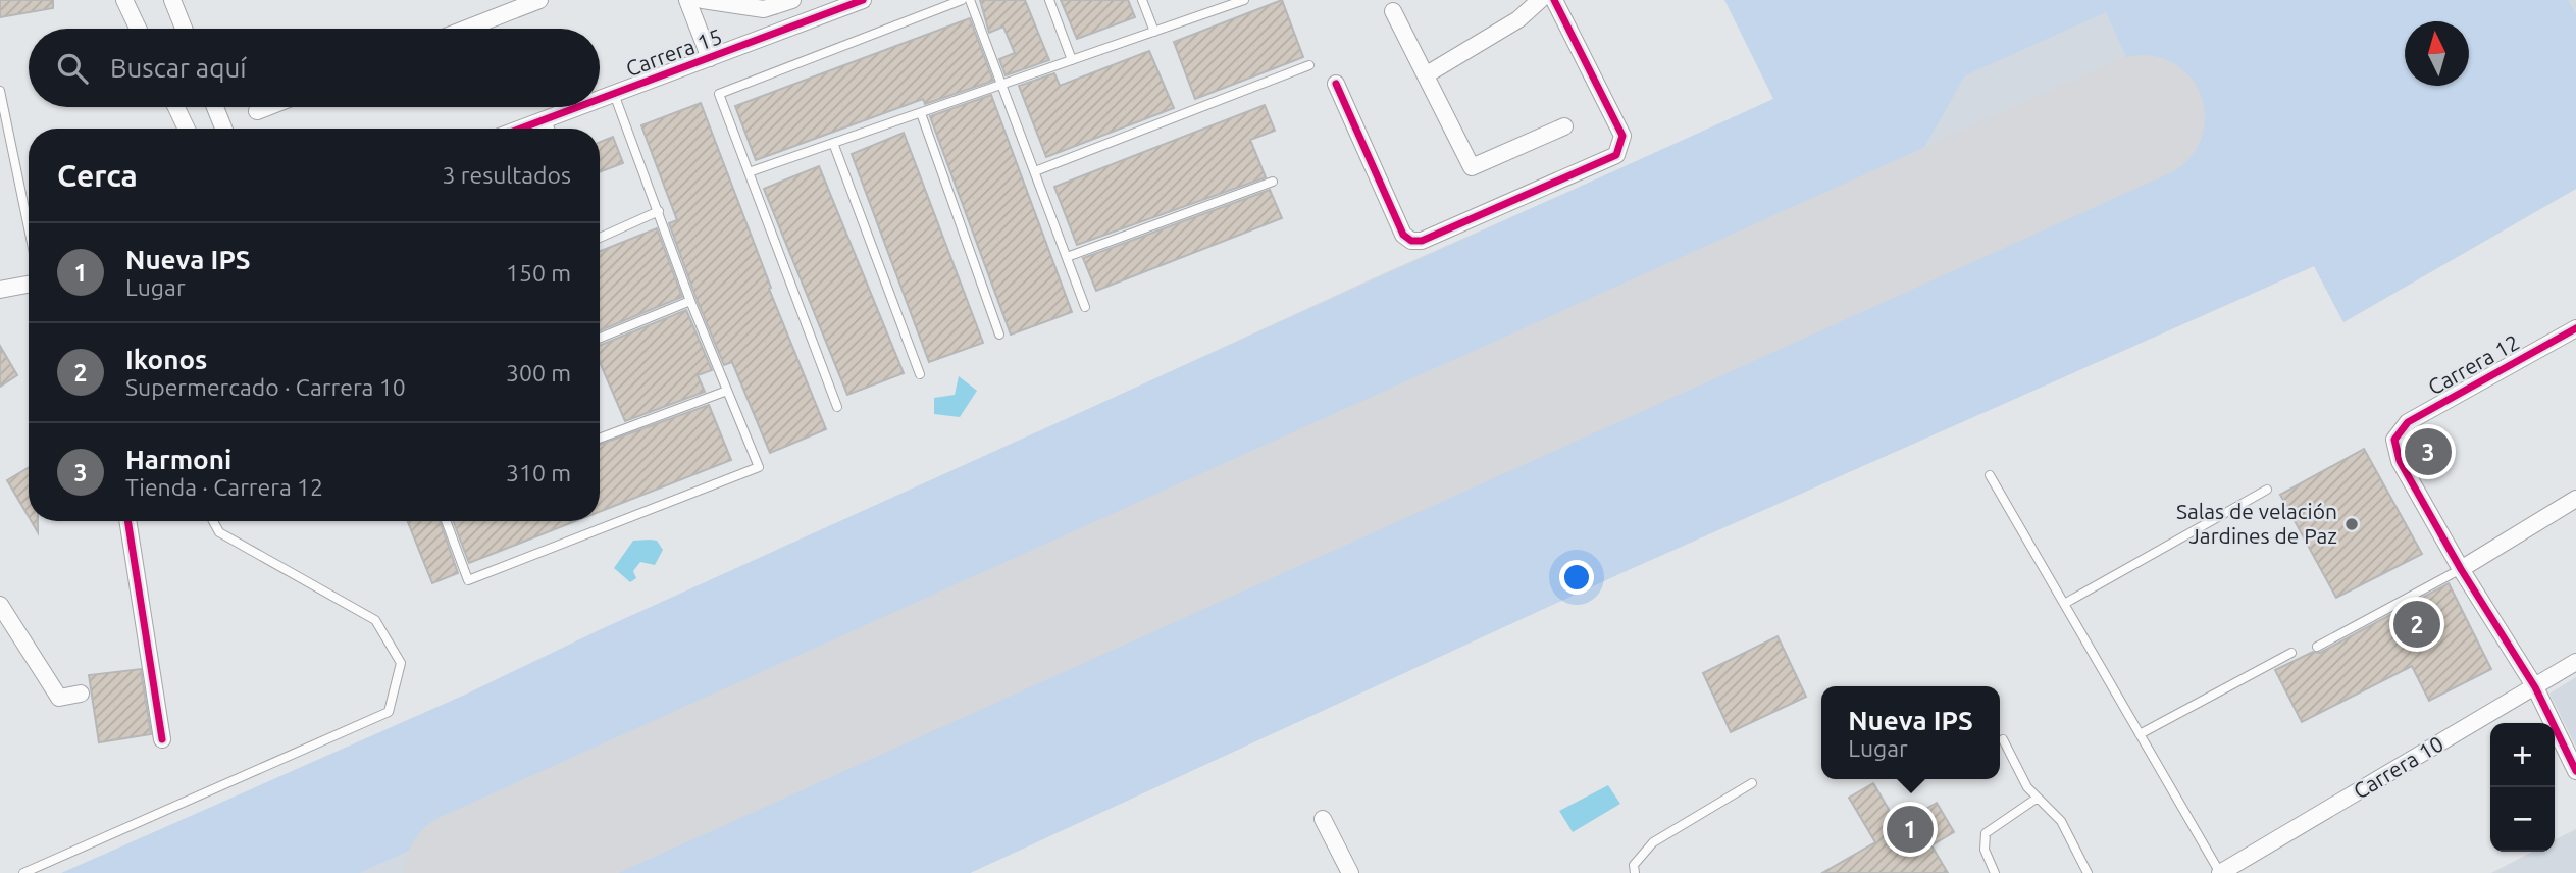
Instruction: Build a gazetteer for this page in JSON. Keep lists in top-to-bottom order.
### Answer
{
  "streets": {
    "street": ["Carrera 15", "Carrera 12", "Carrera 10"]
  },
  "places": ["Salas de velación Jardines de Paz"],
  "north": "top",
  "page": {
    "search": "Buscar aquí",
    "heading": ["Cerca", "3 resultados"],
    "list": [
      {
        "mark": "1",
        "name": "Nueva IPS",
        "note": "Lugar",
        "value": "150 m"
      },
      {
        "mark": "2",
        "name": "Ikonos",
        "note": "Supermercado · Carrera 10",
        "value": "300 m"
      },
      {
        "mark": "3",
        "name": "Harmoni",
        "note": "Tienda · Carrera 12",
        "value": "310 m"
      }
    ],
    "pins": ["3", "2", "1"],
    "popup": ["Nueva IPS", "Lugar"],
    "map_buttons": ["+", "−"]
  }
}
